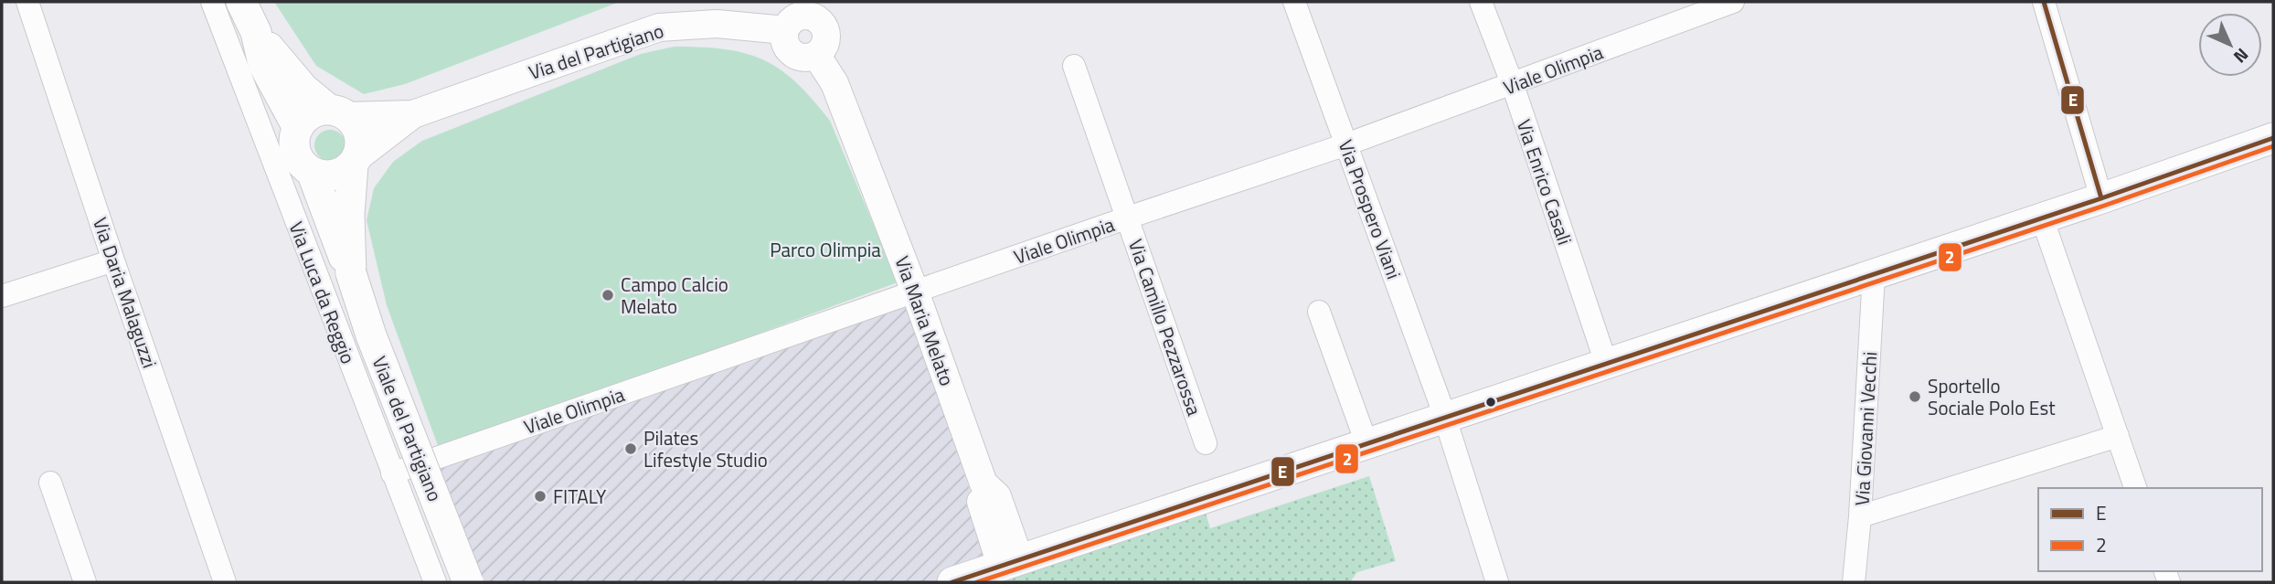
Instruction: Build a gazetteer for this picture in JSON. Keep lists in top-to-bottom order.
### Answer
{
  "streets": {
    "main road": ["Viale del Partigiano"],
    "street": [
      "Via del Partigiano",
      "Viale Olimpia",
      "Via Enrico Casali",
      "Via Prospero Viani",
      "Via Daria Malaguzzi",
      "Via Luca da Reggio",
      "Via Maria Melato",
      "Via Camillo Pezzarossa",
      "Via Giovanni Vecchi"
    ]
  },
  "crossings": [
    ["Via del Partigiano", "Via Maria Melato"],
    ["Via del Partigiano", "Viale del Partigiano"],
    ["Viale Olimpia", "Via Enrico Casali"],
    ["Viale Olimpia", "Via Prospero Viani"],
    ["Viale Olimpia", "Via Luca da Reggio"],
    ["Viale Olimpia", "Via Maria Melato"],
    ["Viale Olimpia", "Via Camillo Pezzarossa"]
  ],
  "parks": ["Parco Olimpia"],
  "places": [
    "Campo Calcio Melato",
    "Sportello Sociale Polo Est",
    "Pilates Lifestyle Studio",
    "FITALY"
  ],
  "lines": ["transit line E", "transit line 2"],
  "legend": ["E", "2"],
  "north": "bottom right"
}
